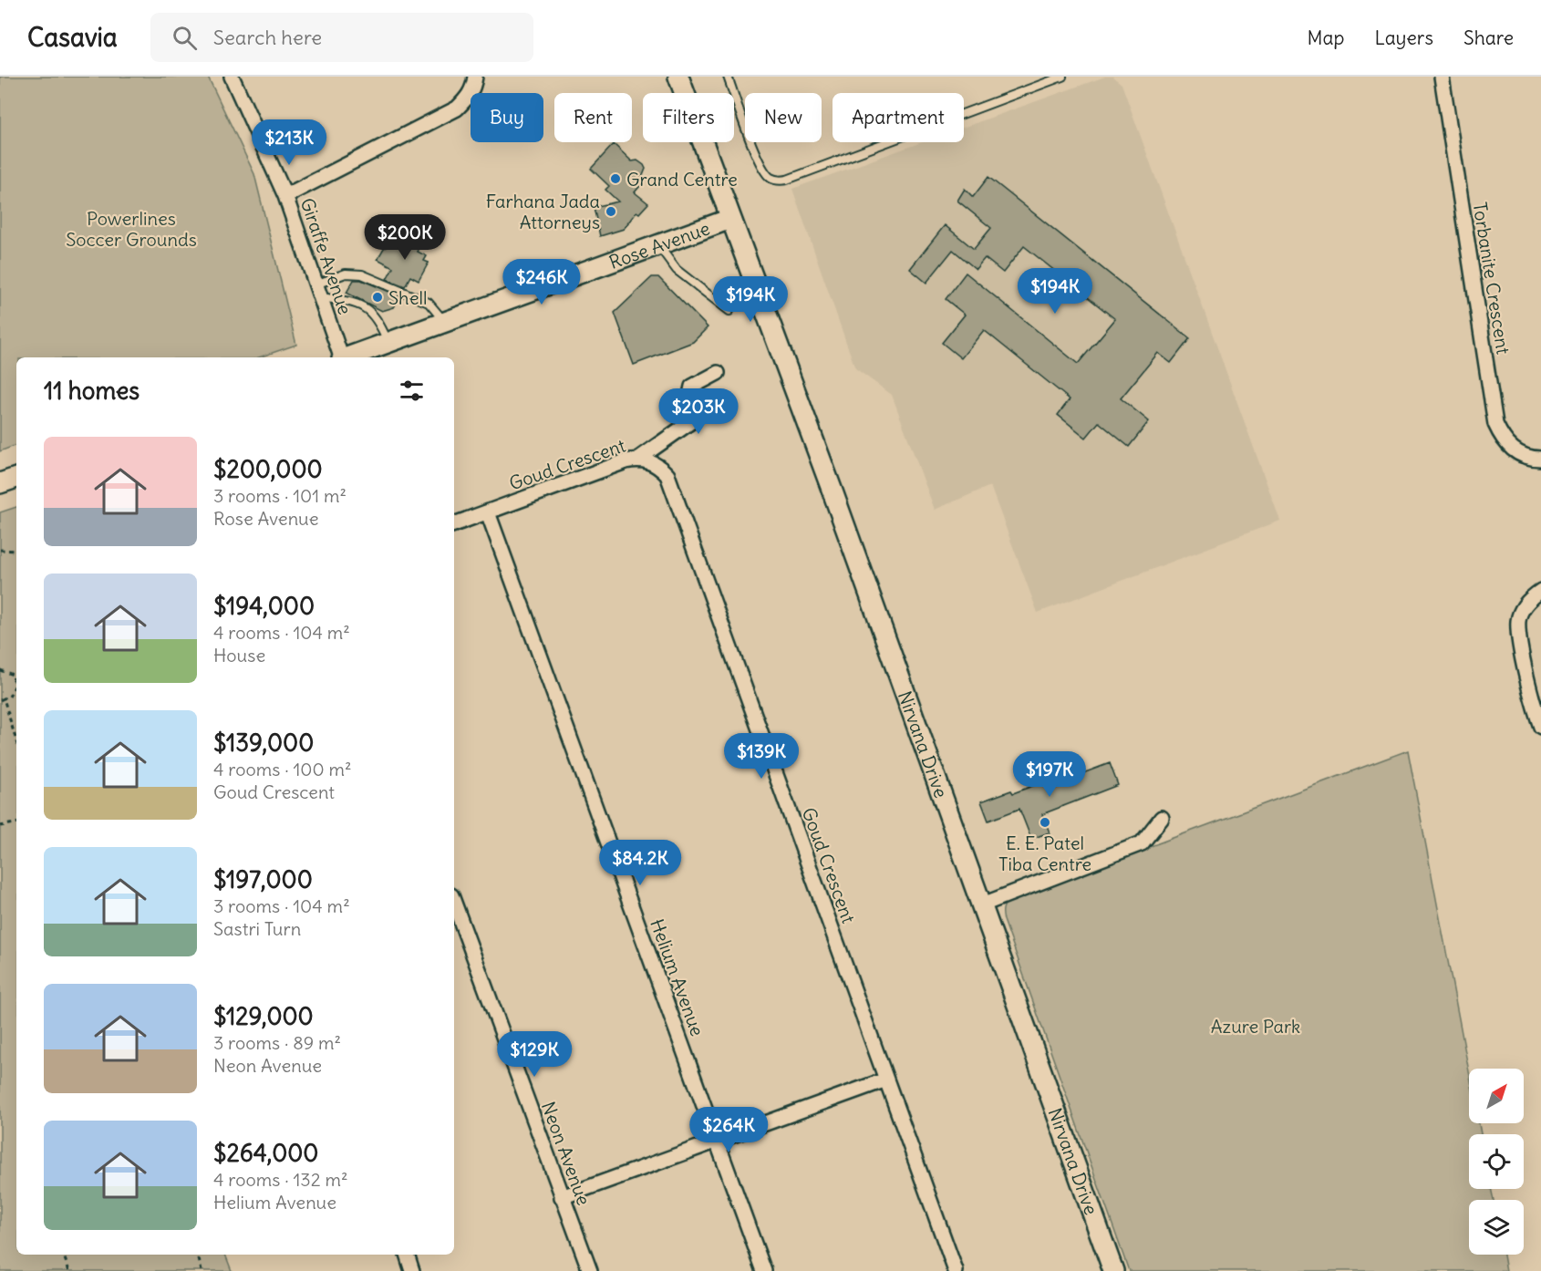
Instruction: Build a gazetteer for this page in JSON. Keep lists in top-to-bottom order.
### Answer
{
  "streets": {
    "main road": ["Rose Avenue", "Nirvana Drive"],
    "street": [
      "Giraffe Avenue",
      "Torbanite Crescent",
      "Goud Crescent",
      "Helium Avenue",
      "Neon Avenue"
    ]
  },
  "crossings": [
    ["Rose Avenue", "Nirvana Drive"],
    ["Goud Crescent", "Helium Avenue"]
  ],
  "parks": ["Powerlines Soccer Grounds", "Azure Park"],
  "places": [
    "Grand Centre",
    "Farhana Jada Attorneys",
    "Shell",
    "E. E. Patel Tiba Centre"
  ],
  "north": "top right",
  "page": {
    "header": "Casavia",
    "search": "Search here",
    "nav": ["Map", "Layers", "Share"],
    "chip": [
      "Buy",
      "Rent",
      "Filters",
      "New",
      "Apartment"
    ],
    "price": [
      "$213K",
      "$200K",
      "$246K",
      "$194K",
      "$194K",
      "$203K",
      "$139K",
      "$197K",
      "$84.2K",
      "$129K",
      "$264K"
    ],
    "heading": "11 homes",
    "list": [
      {
        "name": "$200,000",
        "note": "3 rooms · 101 m² · Rose Avenue"
      },
      {
        "name": "$194,000",
        "note": "4 rooms · 104 m² · House"
      },
      {
        "name": "$139,000",
        "note": "4 rooms · 100 m² · Goud Crescent"
      },
      {
        "name": "$197,000",
        "note": "3 rooms · 104 m² · Sastri Turn"
      },
      {
        "name": "$129,000",
        "note": "3 rooms · 89 m² · Neon Avenue"
      },
      {
        "name": "$264,000",
        "note": "4 rooms · 132 m² · Helium Avenue"
      }
    ]
  }
}
